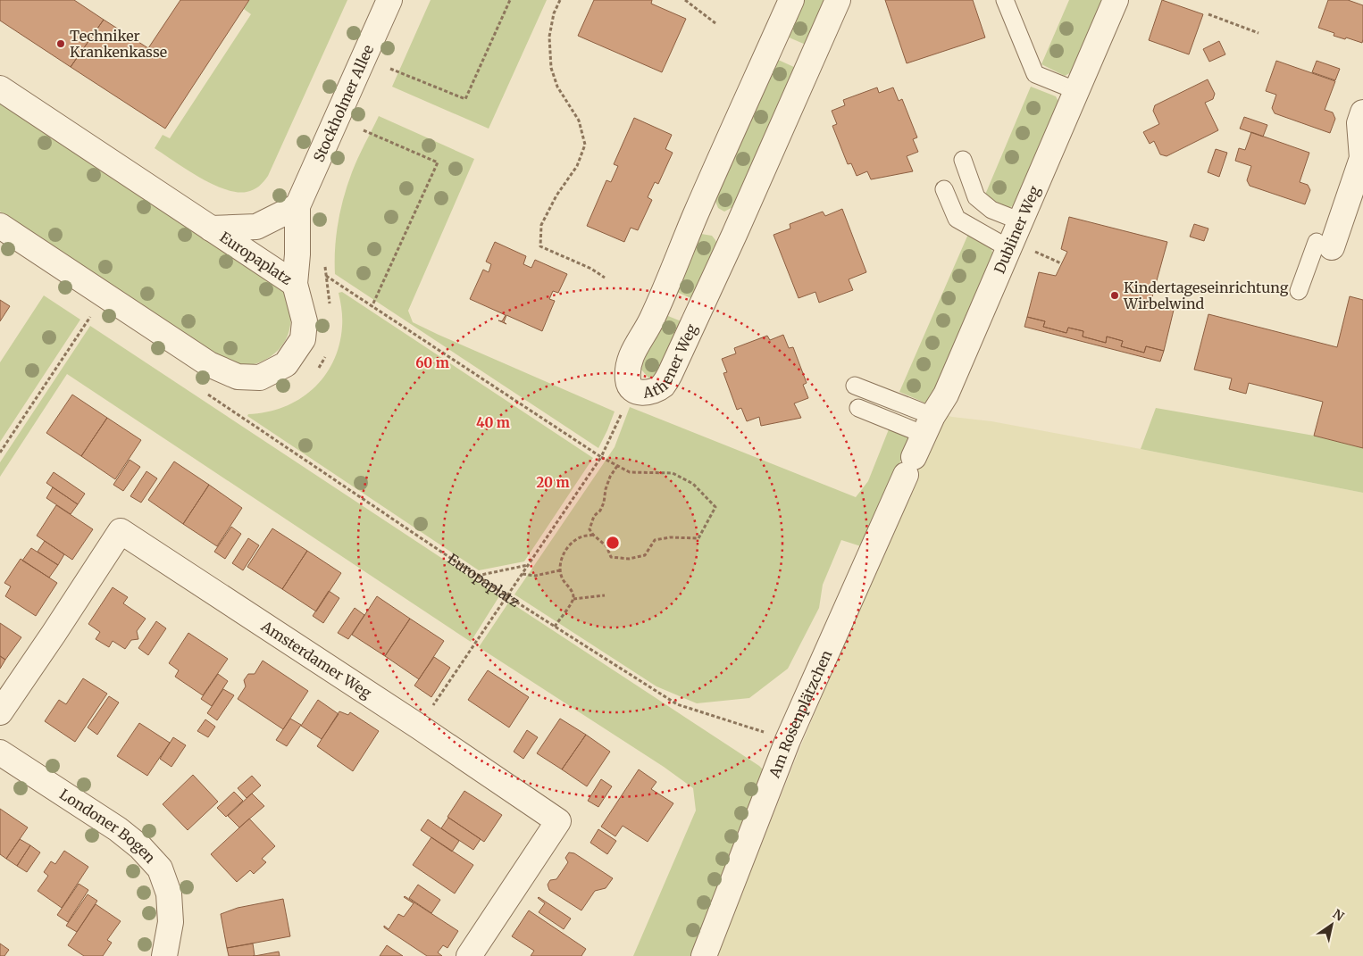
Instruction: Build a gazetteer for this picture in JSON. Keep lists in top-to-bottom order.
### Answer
{
  "streets": {
    "street": [
      "Stockholmer Allee",
      "Dubliner Weg",
      "Europaplatz",
      "Athener Weg",
      "Amsterdamer Weg",
      "Am Rosenplätzchen",
      "Londoner Bogen"
    ]
  },
  "crossings": [
    ["Stockholmer Allee", "Europaplatz"],
    ["Dubliner Weg", "Am Rosenplätzchen"],
    ["Europaplatz", "Am Rosenplätzchen"]
  ],
  "places": ["Techniker Krankenkasse", "Kindertageseinrichtung Wirbelwind"],
  "north": "top right",
  "rings": ["60 m", "40 m", "20 m"]
}
